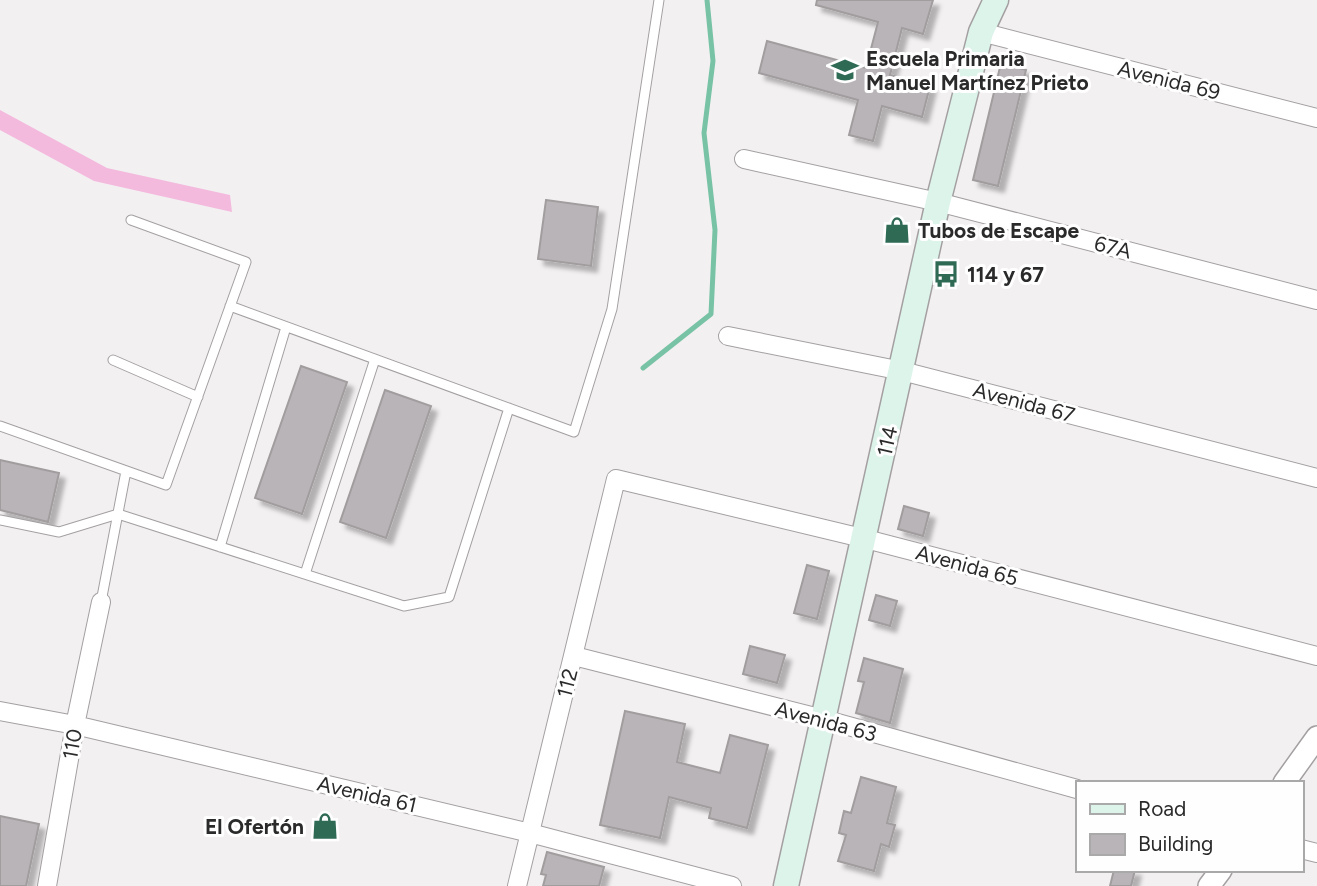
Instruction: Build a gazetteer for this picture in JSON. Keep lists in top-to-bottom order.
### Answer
{
  "streets": {
    "main road": ["114"],
    "street": [
      "Avenida 69",
      "67A",
      "Avenida 67",
      "Avenida 65",
      "112",
      "Avenida 63",
      "110",
      "Avenida 61"
    ]
  },
  "crossings": [
    ["Avenida 69", "114"],
    ["67A", "114"],
    ["Avenida 67", "114"],
    ["114", "Avenida 65"],
    ["114", "Avenida 63"],
    ["Avenida 65", "112"],
    ["112", "Avenida 63"],
    ["112", "Avenida 61"],
    ["110", "Avenida 61"]
  ],
  "places": {
    "school or university": ["Escuela Primaria Manuel Martínez Prieto"],
    "shop": ["Tubos de Escape", "El Ofertón"],
    "bus stop": ["114 y 67"]
  },
  "legend": ["Road", "Building"]
}
